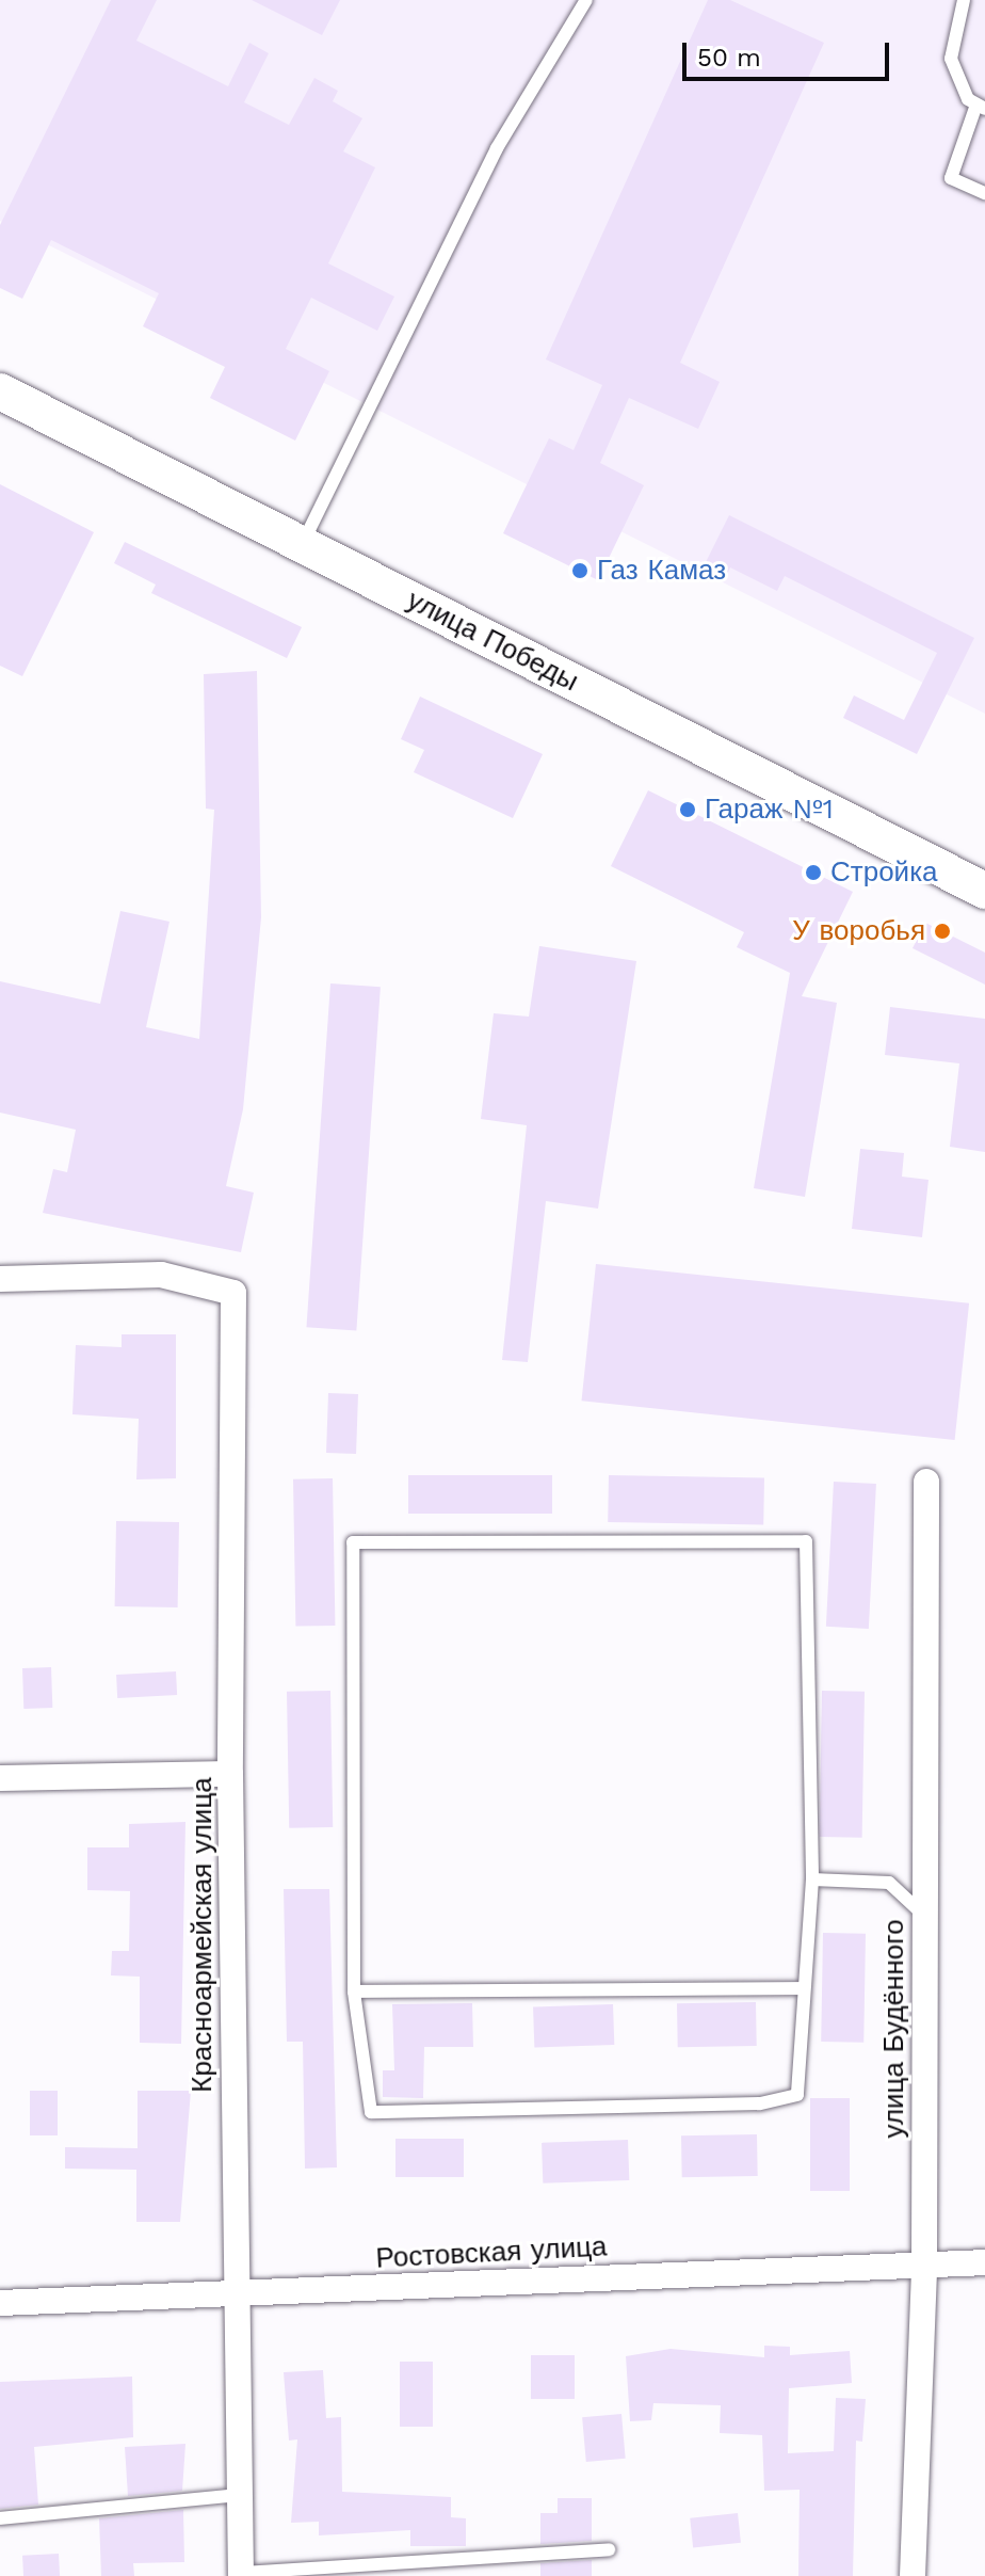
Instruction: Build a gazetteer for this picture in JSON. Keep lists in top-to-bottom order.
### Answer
{
  "streets": {
    "street": [
      "улица Победы",
      "Красноармейская улица",
      "улица Будённого",
      "Ростовская улица"
    ]
  },
  "crossings": [
    ["Красноармейская улица", "Ростовская улица"],
    ["улица Будённого", "Ростовская улица"]
  ],
  "places": [
    "Газ Камаз",
    "Гараж №1",
    "Стройка",
    "У воробья"
  ],
  "scale_bar": "50 m"
}
